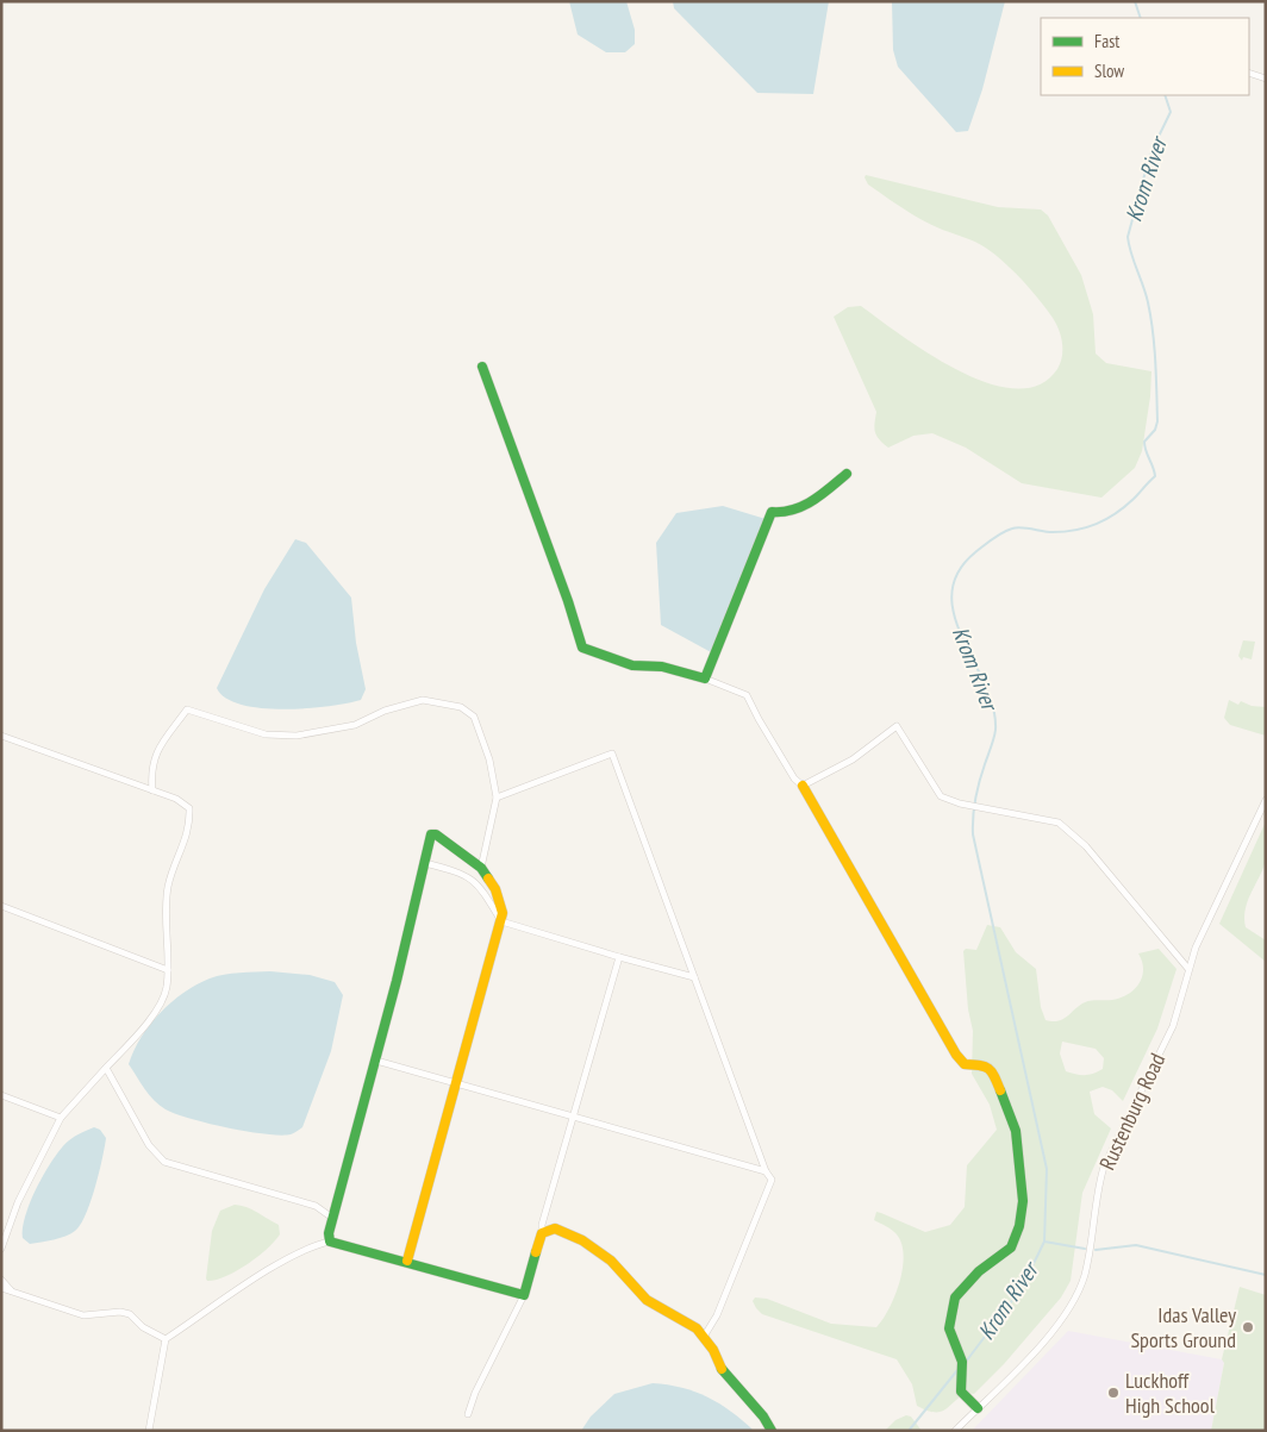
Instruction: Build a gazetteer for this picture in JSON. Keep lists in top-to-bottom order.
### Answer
{
  "streets": {
    "street": ["Rustenburg Road"]
  },
  "water": ["Krom River"],
  "places": ["Idas Valley Sports Ground", "Luckhoff High School"],
  "legend": ["Fast", "Slow"]
}
